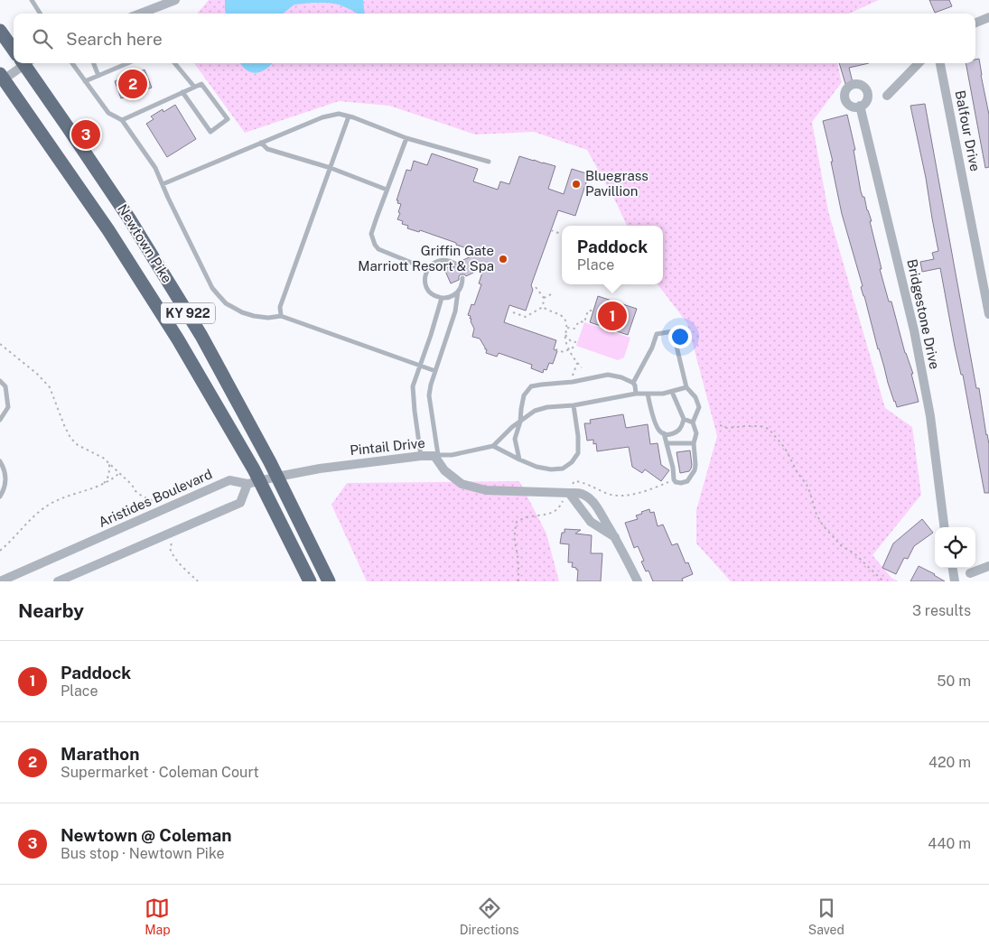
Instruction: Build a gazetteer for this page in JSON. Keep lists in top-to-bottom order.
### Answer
{
  "streets": {
    "highway": ["Newtown Pike", "KY 922"],
    "street": [
      "Balfour Drive",
      "Bridgestone Drive",
      "Pintail Drive",
      "Aristides Boulevard"
    ]
  },
  "crossings": [
    ["Newtown Pike", "Pintail Drive"],
    ["Newtown Pike", "Aristides Boulevard"],
    ["Pintail Drive", "Aristides Boulevard"]
  ],
  "places": ["Bluegrass Pavillion", "Griffin Gate Marriott Resort & Spa"],
  "page": {
    "search": "Search here",
    "pins": ["2", "3", "1"],
    "popup": ["Paddock", "Place"],
    "heading": ["Nearby", "3 results"],
    "list": [
      {
        "mark": "1",
        "name": "Paddock",
        "note": "Place",
        "value": "50 m"
      },
      {
        "mark": "2",
        "name": "Marathon",
        "note": "Supermarket · Coleman Court",
        "value": "420 m"
      },
      {
        "mark": "3",
        "name": "Newtown @ Coleman",
        "note": "Bus stop · Newtown Pike",
        "value": "440 m"
      }
    ],
    "nav": ["Map", "Directions", "Saved"]
  }
}
